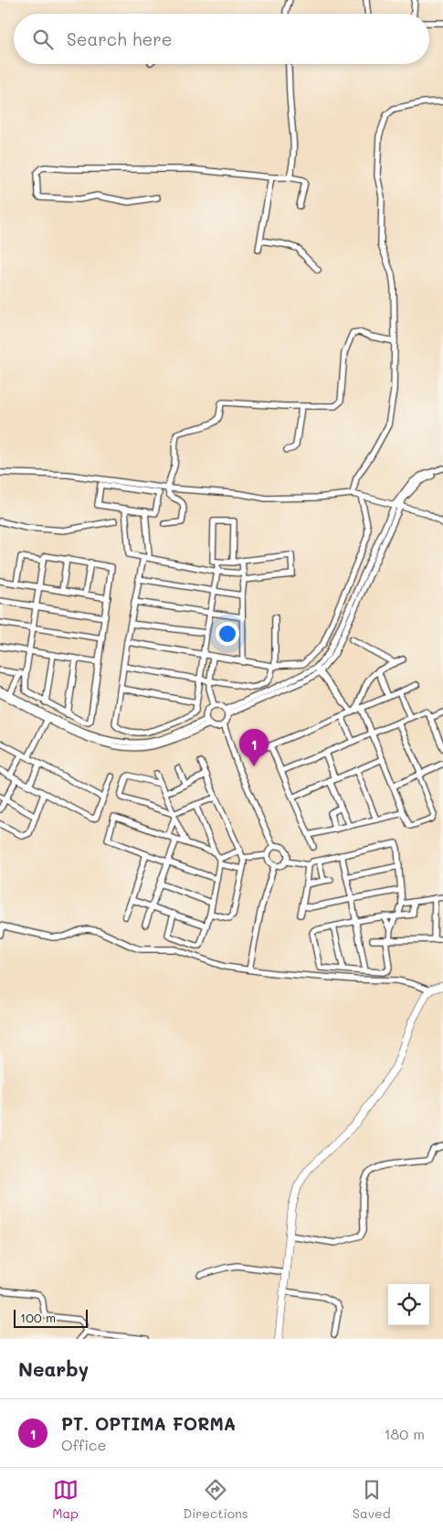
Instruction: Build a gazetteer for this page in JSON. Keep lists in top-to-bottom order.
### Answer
{
  "scale_bar": "100 m",
  "page": {
    "search": "Search here",
    "pins": "1",
    "scale": "100 m",
    "heading": "Nearby",
    "list": [
      {
        "mark": "1",
        "name": "PT. OPTIMA FORMA",
        "note": "Office",
        "value": "180 m"
      }
    ],
    "nav": ["Map", "Directions", "Saved"]
  }
}
